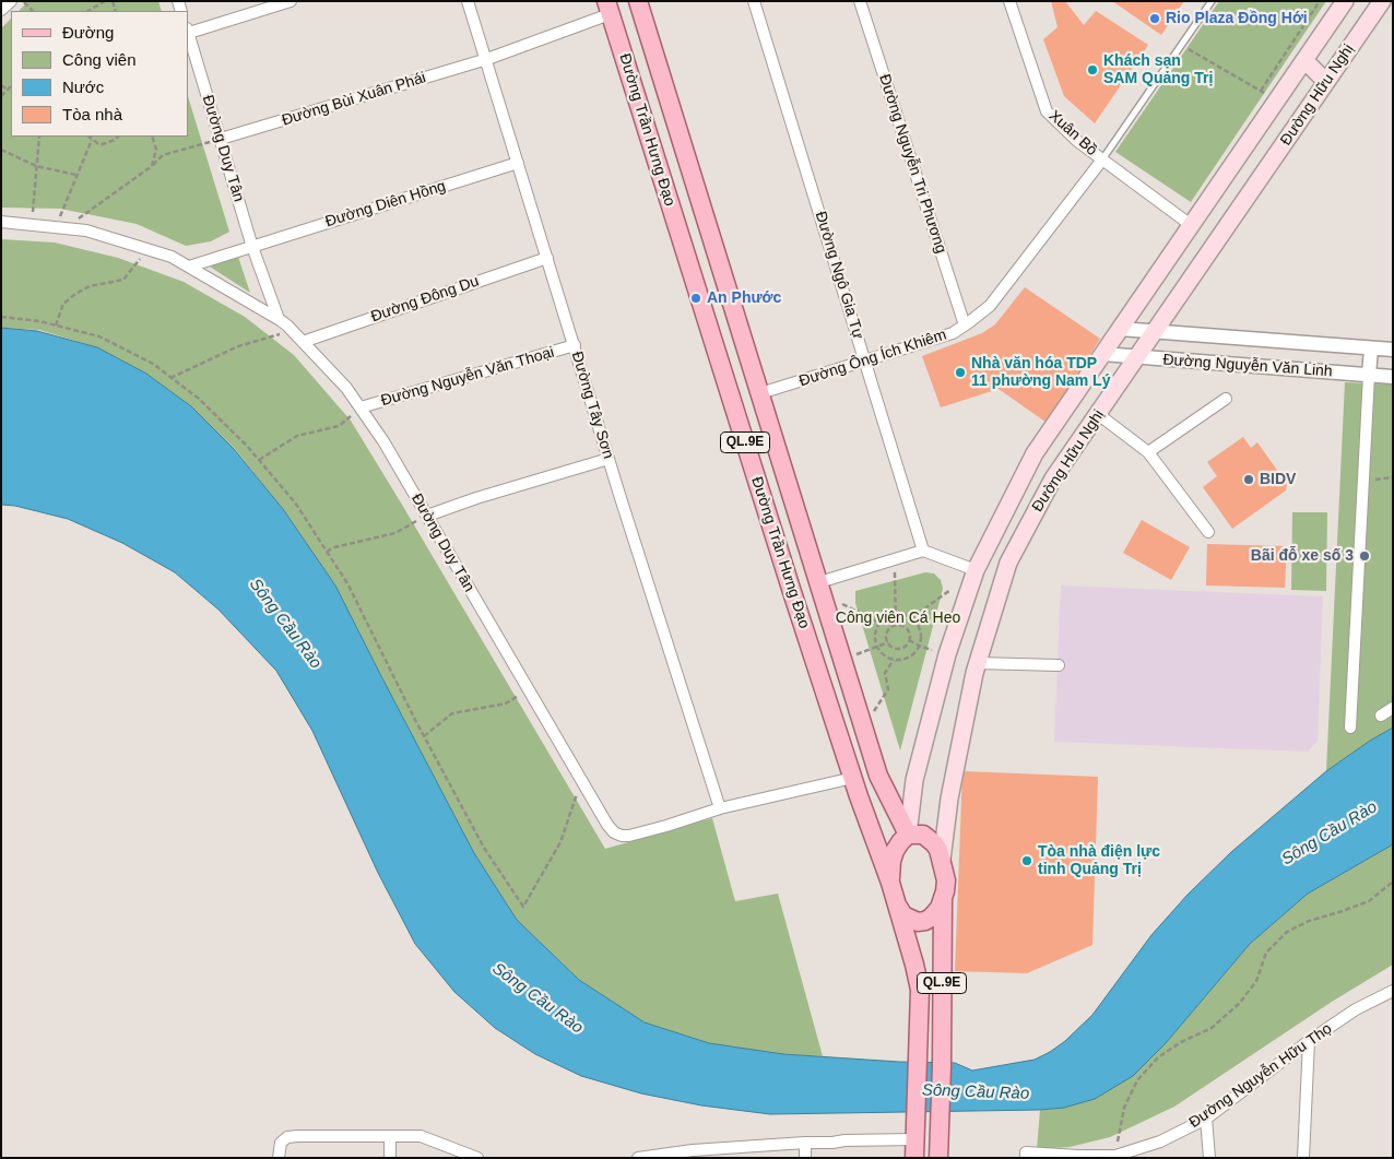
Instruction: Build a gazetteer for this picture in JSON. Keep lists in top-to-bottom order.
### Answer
{
  "streets": {
    "main road": ["Đường Hữu Nghị", "Đường Trần Hưng Đạo", "QL.9E"],
    "street": [
      "Đường Bùi Xuân Phái",
      "Xuân Bồ",
      "Đường Duy Tân",
      "Đường Nguyễn Tri Phương",
      "Đường Diên Hồng",
      "Đường Ngô Gia Tự",
      "Đường Đông Du",
      "Đường Ông Ích Khiêm",
      "Đường Nguyễn Văn Linh",
      "Đường Nguyễn Văn Thoại",
      "Đường Tây Sơn",
      "Đường Nguyễn Hữu Thọ"
    ]
  },
  "crossings": [
    ["Đường Hữu Nghị", "Đường Trần Hưng Đạo"],
    ["Đường Hữu Nghị", "Xuân Bồ"],
    ["Đường Hữu Nghị", "Đường Nguyễn Văn Linh"],
    ["Đường Hữu Nghị", "QL.9E"],
    ["Đường Bùi Xuân Phái", "Đường Trần Hưng Đạo"],
    ["Đường Bùi Xuân Phái", "Đường Duy Tân"],
    ["Đường Bùi Xuân Phái", "Đường Tây Sơn"],
    ["Đường Trần Hưng Đạo", "Đường Duy Tân"],
    ["Đường Trần Hưng Đạo", "Đường Ông Ích Khiêm"],
    ["Đường Trần Hưng Đạo", "QL.9E"],
    ["Xuân Bồ", "Đường Ông Ích Khiêm"],
    ["Đường Duy Tân", "Đường Diên Hồng"],
    ["Đường Duy Tân", "Đường Đông Du"],
    ["Đường Duy Tân", "Đường Nguyễn Văn Thoại"],
    ["Đường Duy Tân", "Đường Tây Sơn"],
    ["Đường Nguyễn Tri Phương", "Đường Ông Ích Khiêm"],
    ["Đường Diên Hồng", "Đường Tây Sơn"],
    ["Đường Ngô Gia Tự", "Đường Ông Ích Khiêm"],
    ["Đường Đông Du", "Đường Tây Sơn"],
    ["Đường Nguyễn Văn Thoại", "Đường Tây Sơn"]
  ],
  "water": ["Sông Cầu Rào"],
  "parks": ["Công viên Cá Heo"],
  "places": [
    "Rio Plaza Đồng Hới",
    "Khách sạn SAM Quảng Trị",
    "An Phước",
    "Nhà văn hóa TDP 11 phường Nam Lý",
    "BIDV",
    "Bãi đỗ xe số 3",
    "Tòa nhà điện lực tỉnh Quảng Trị"
  ],
  "legend": [
    "Đường",
    "Công viên",
    "Nước",
    "Tòa nhà"
  ]
}
